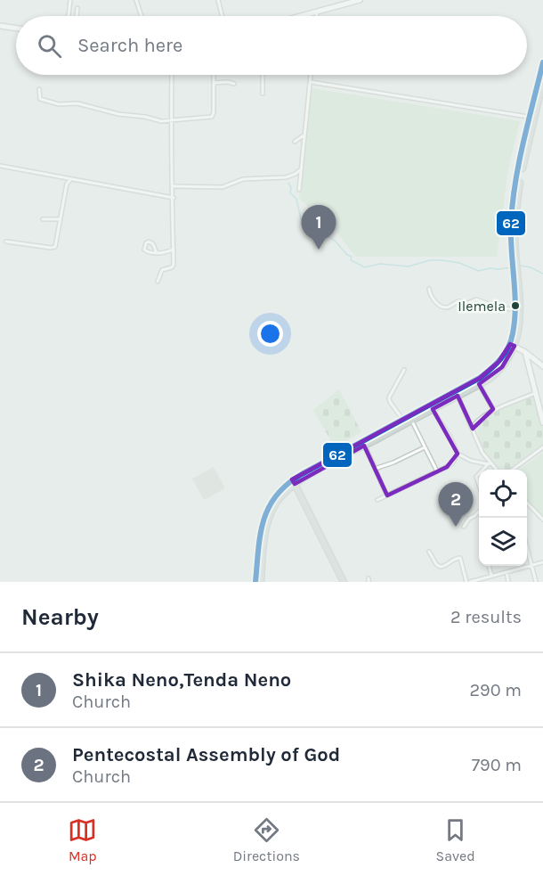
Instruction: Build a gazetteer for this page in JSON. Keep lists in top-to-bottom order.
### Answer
{
  "places": ["Ilemela"],
  "lines": ["transit line 62"],
  "page": {
    "search": "Search here",
    "pins": ["1", "2"],
    "heading": ["Nearby", "2 results"],
    "list": [
      {
        "mark": "1",
        "name": "Shika Neno,Tenda Neno",
        "note": "Church",
        "value": "290 m"
      },
      {
        "mark": "2",
        "name": "Pentecostal Assembly of God",
        "note": "Church",
        "value": "790 m"
      }
    ],
    "nav": ["Map", "Directions", "Saved"]
  }
}
